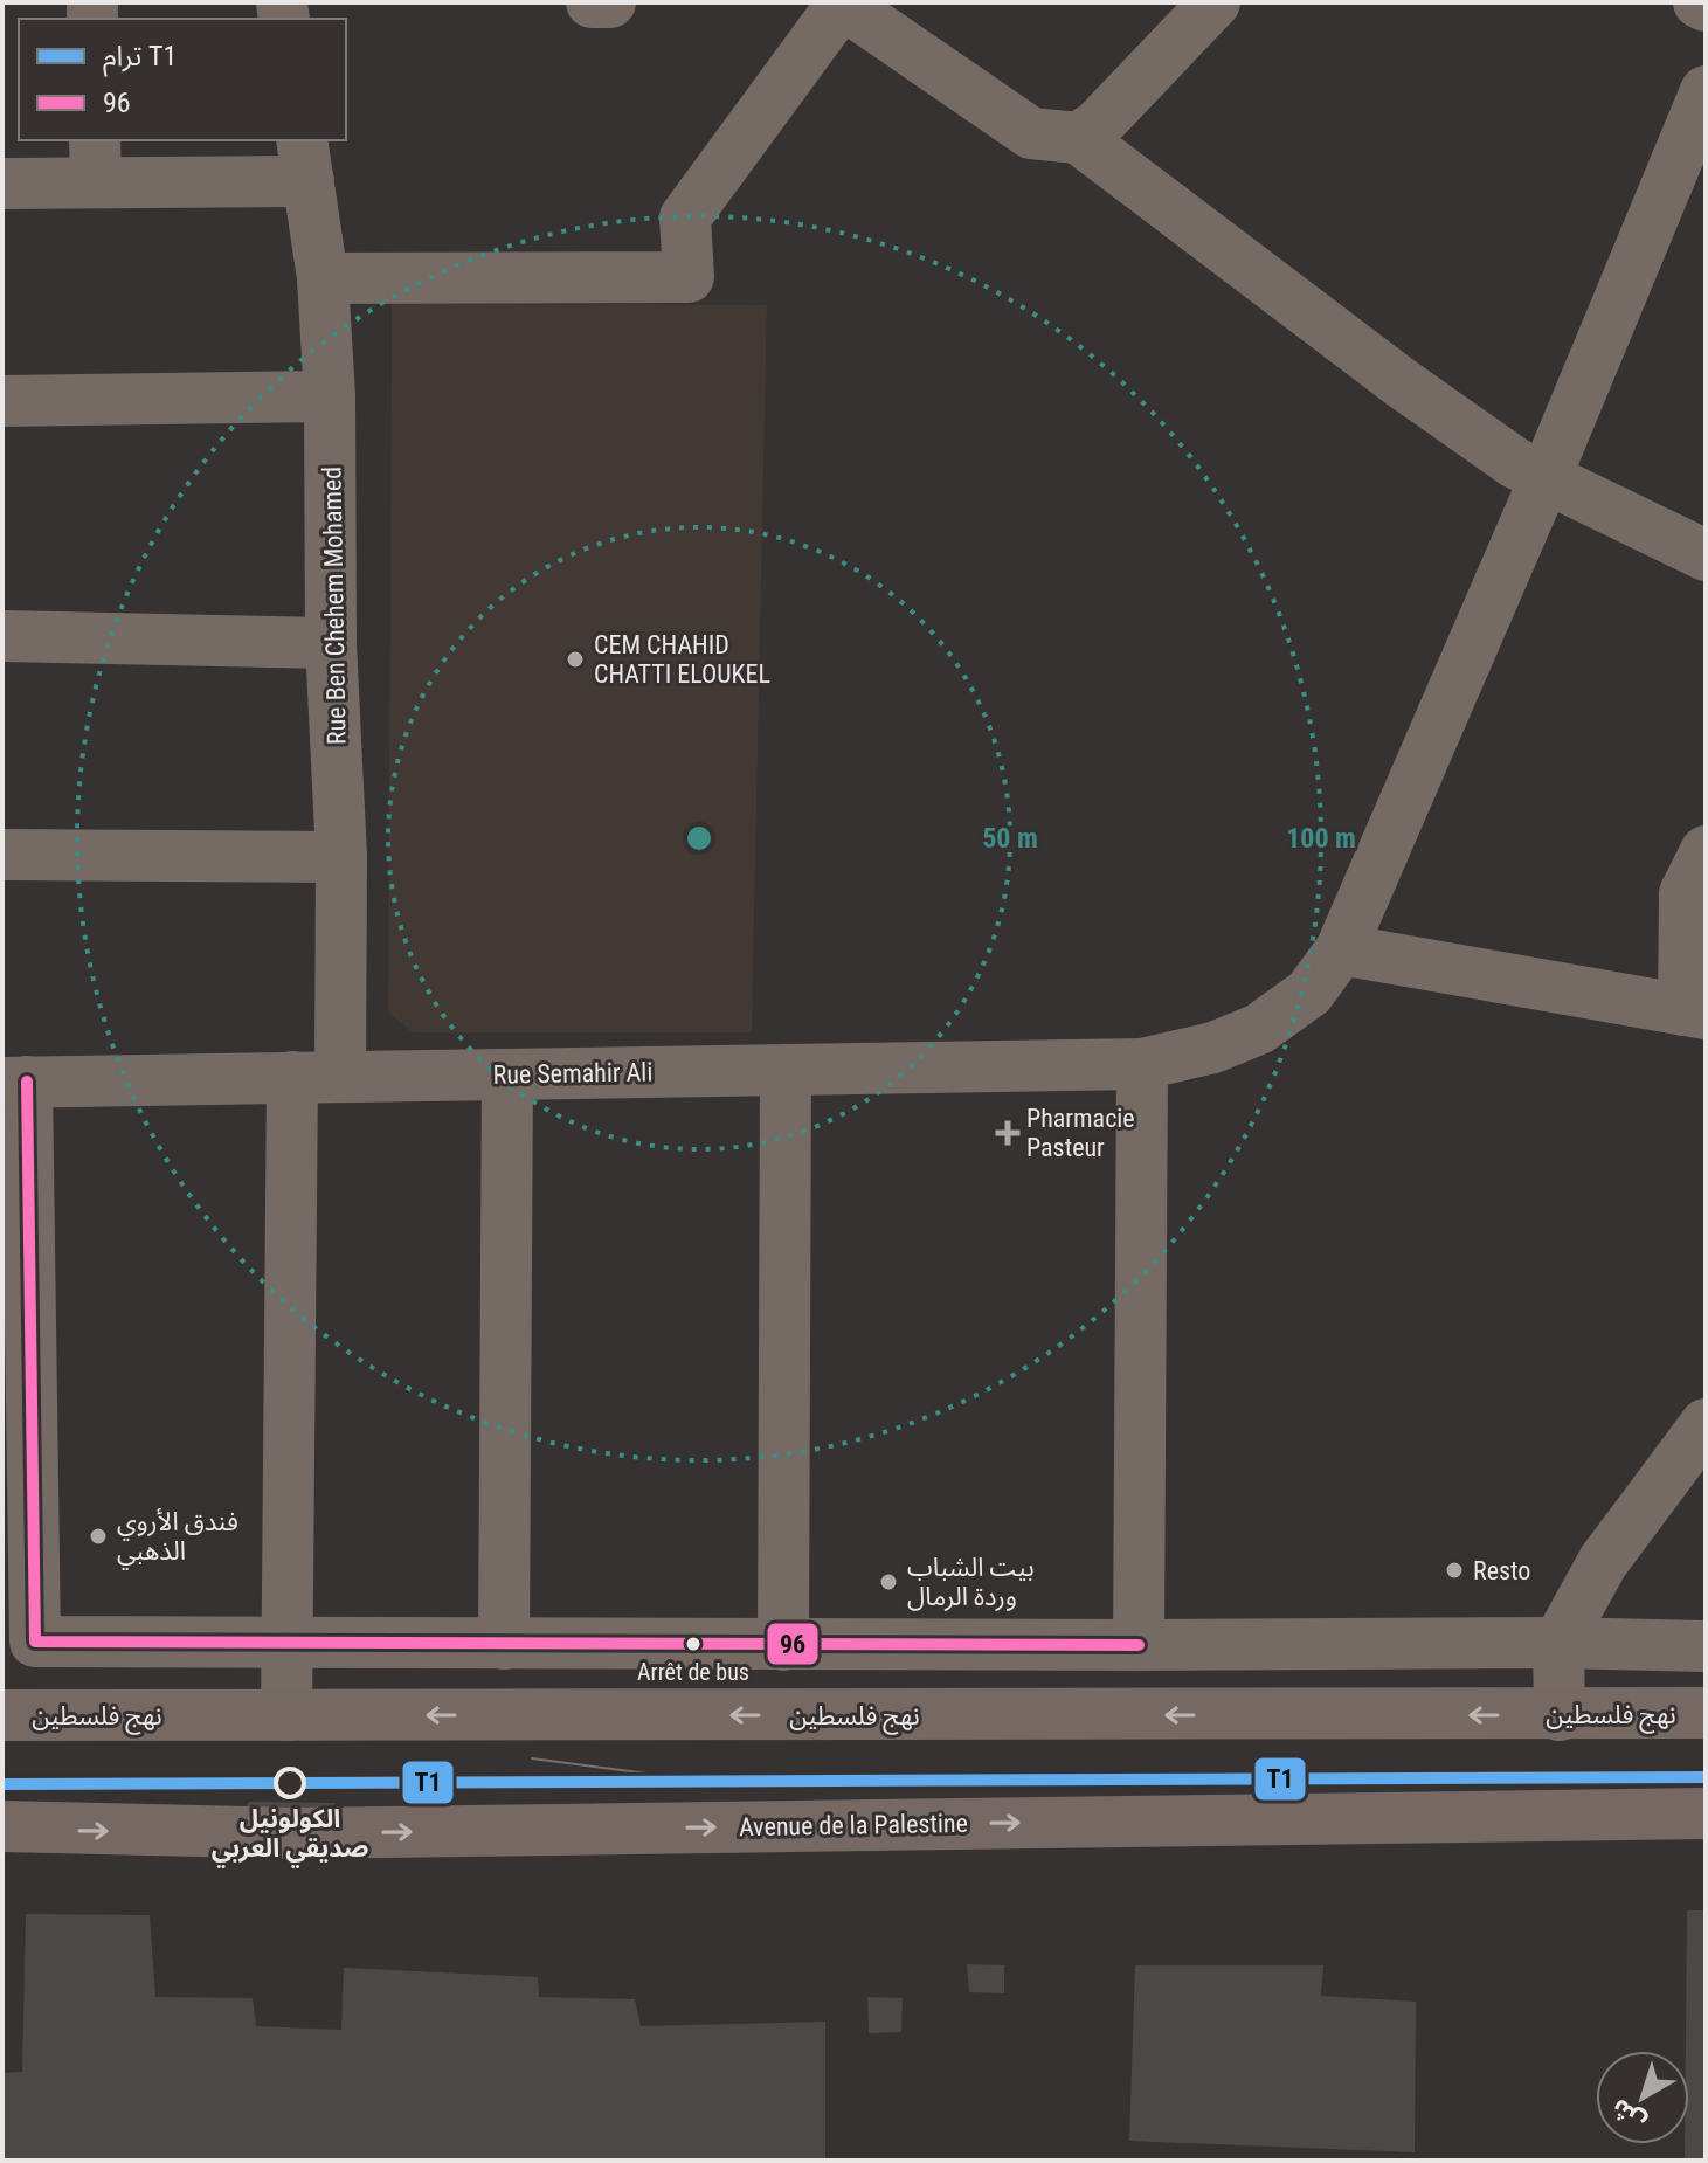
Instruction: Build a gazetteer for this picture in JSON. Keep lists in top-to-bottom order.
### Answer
{
  "streets": {
    "main road": ["نهج فلسطين", "Avenue de la Palestine"],
    "street": ["Rue Ben Chehem Mohamed", "Rue Semahir Ali"]
  },
  "crossings": [
    ["Rue Ben Chehem Mohamed", "Rue Semahir Ali"],
    ["Rue Ben Chehem Mohamed", "نهج فلسطين"]
  ],
  "one_way": ["نهج فلسطين", "Avenue de la Palestine"],
  "places": {
    "other": [
      "CEM CHAHID CHATTI ELOUKEL",
      "فندق الأروي الذهبي",
      "Resto",
      "بيت الشباب وردة الرمال",
      "Arrêt de bus",
      "الكولونيل صديقي العربي"
    ],
    "health": ["Pharmacie Pasteur"]
  },
  "lines": ["transit line 96", "tram line T1"],
  "legend": ["ترام T1", "96"],
  "north": "bottom left",
  "rings": ["50 m", "100 m"]
}
